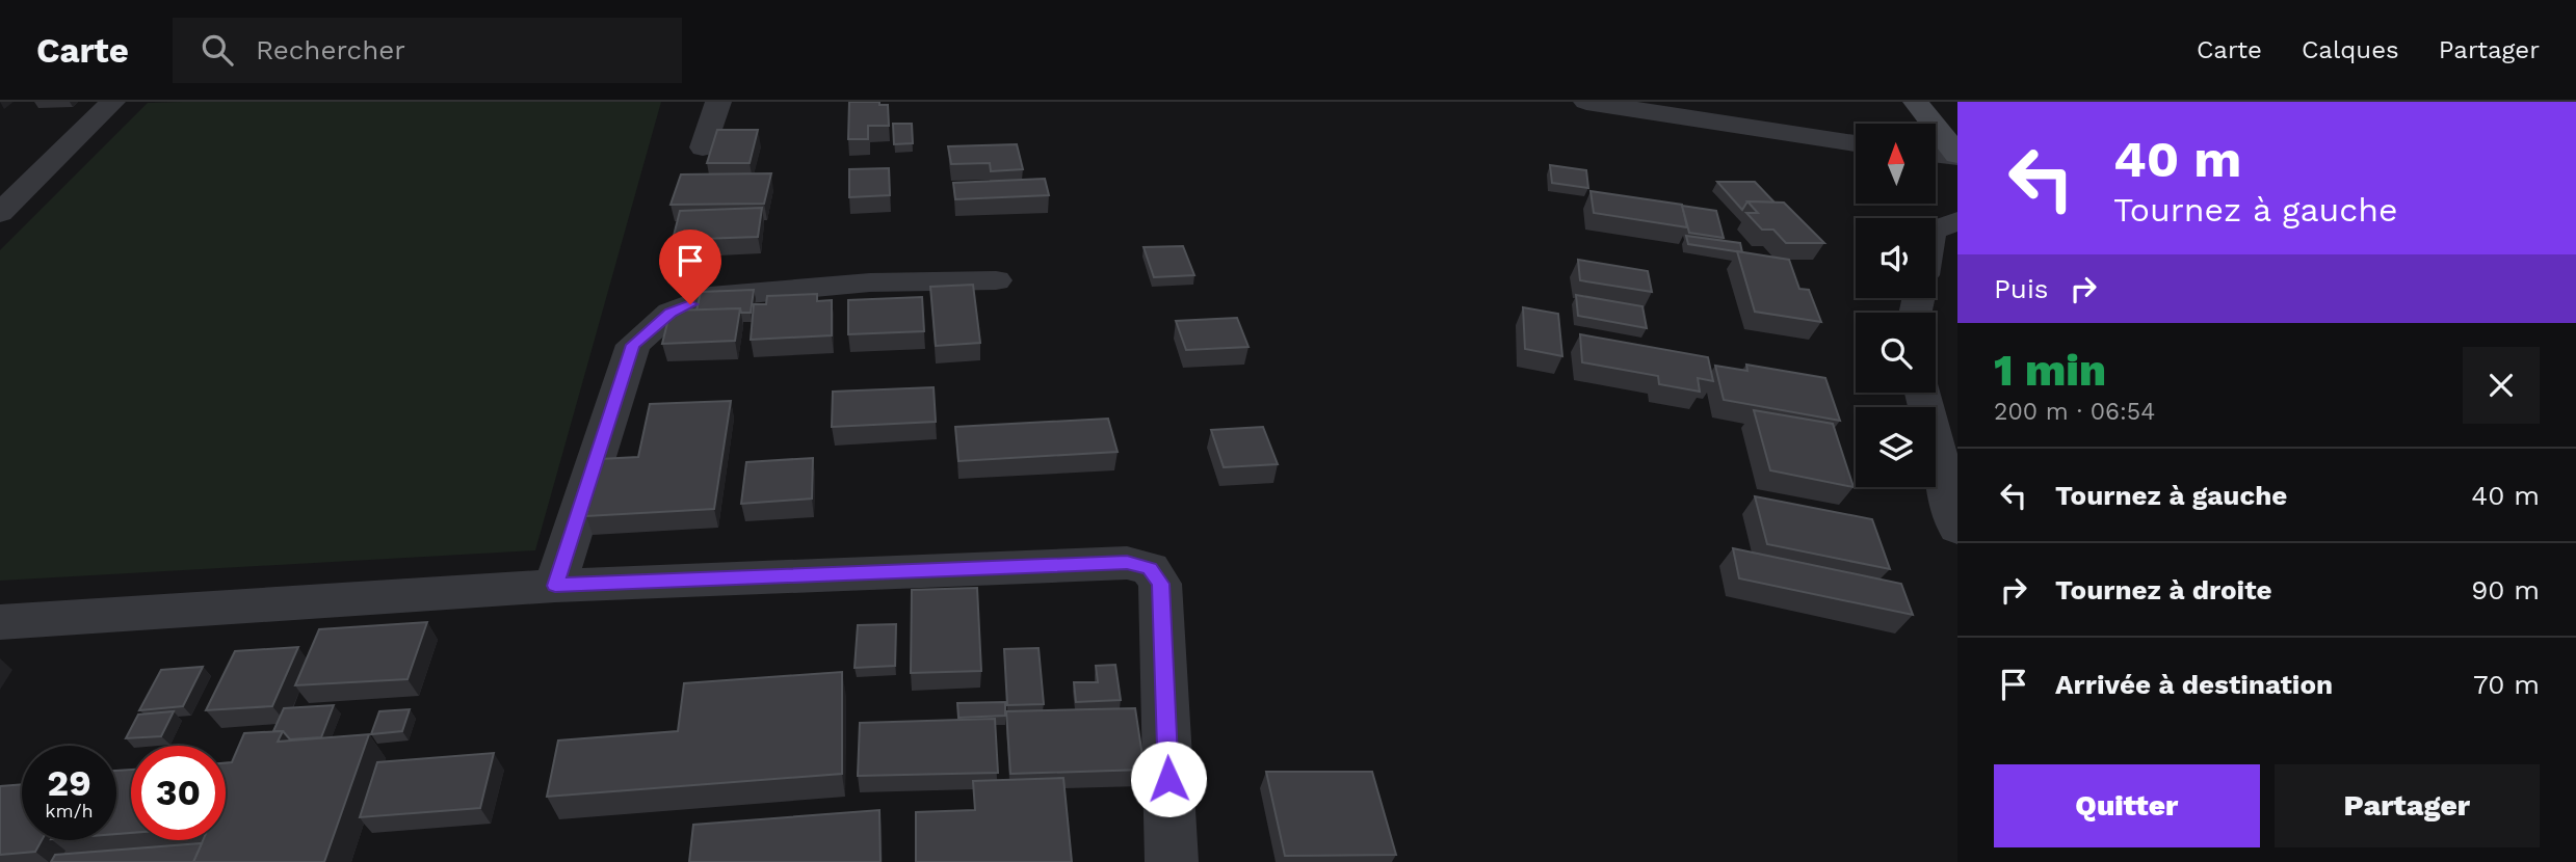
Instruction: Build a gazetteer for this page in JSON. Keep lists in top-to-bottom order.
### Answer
{
  "north": "top",
  "page": {
    "header": "Carte",
    "search": "Rechercher",
    "nav": ["Carte", "Calques", "Partager"],
    "turn": ["40 m", "Tournez à gauche"],
    "then": "Puis",
    "heading": ["1 min", "200 m · 06:54"],
    "list": [
      {
        "name": "Tournez à gauche",
        "value": "40 m"
      },
      {
        "name": "Tournez à droite",
        "value": "90 m"
      },
      {
        "name": "Arrivée à destination",
        "value": "70 m"
      }
    ],
    "speed": "29 km/h",
    "limit": "30",
    "buttons": ["Quitter", "Partager"]
  }
}
